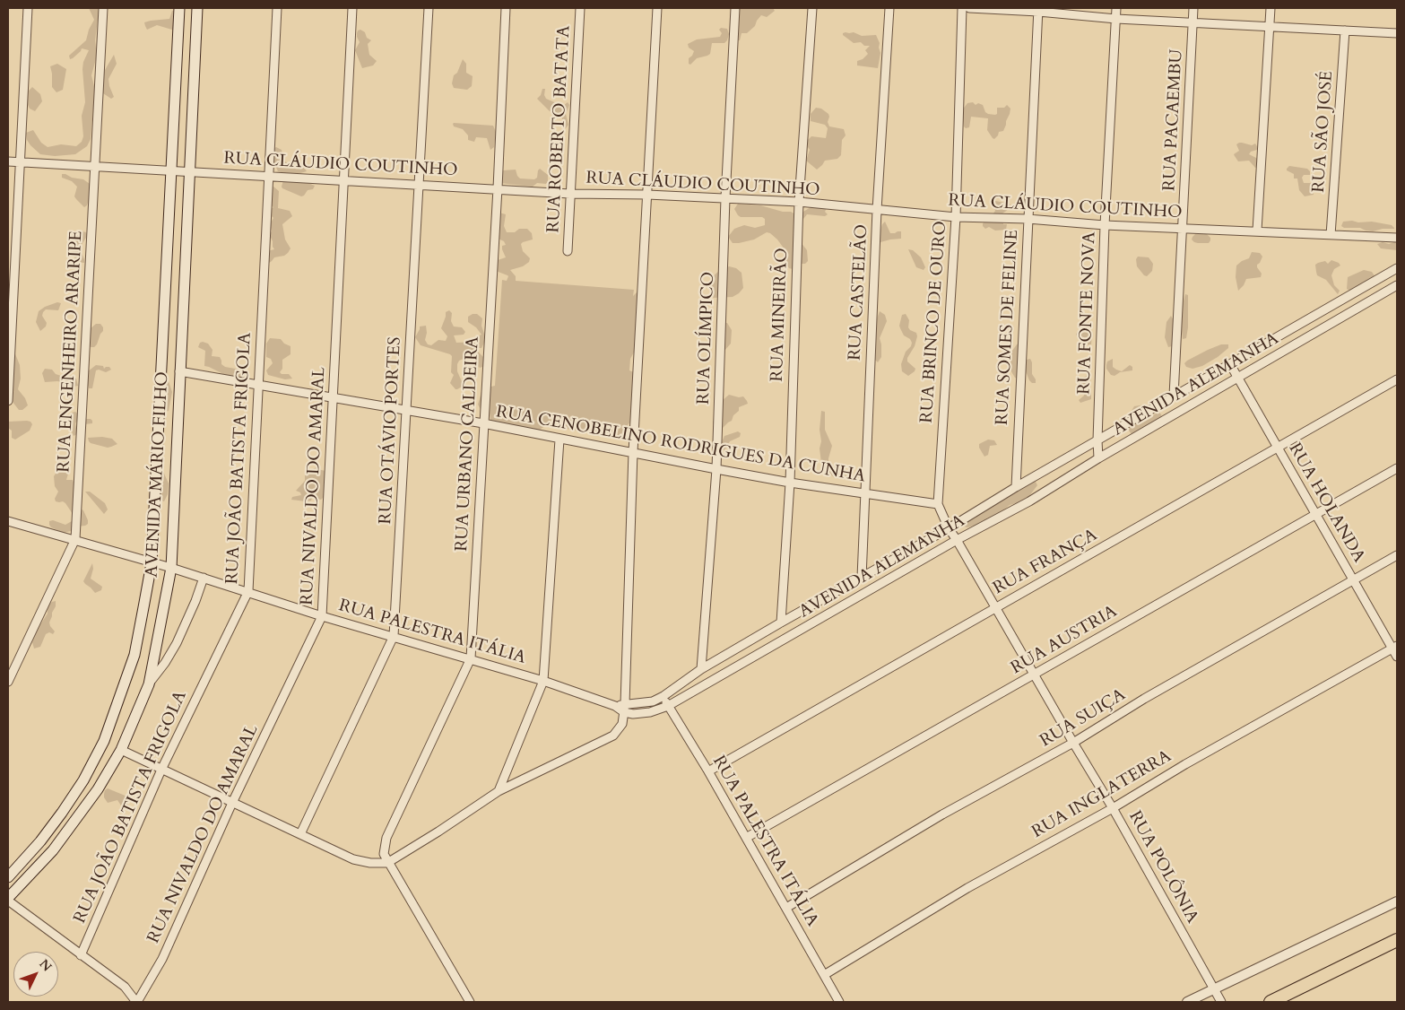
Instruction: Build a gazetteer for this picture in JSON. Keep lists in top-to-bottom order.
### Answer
{
  "streets": {
    "main road": ["AVENIDA MÁRIO FILHO"],
    "street": [
      "RUA PACAEMBU",
      "RUA ROBERTO BATATA",
      "RUA SÃO JOSÉ",
      "RUA CLÁUDIO COUTINHO",
      "RUA CASTELÃO",
      "RUA FONTE NOVA",
      "RUA MINEIRÃO",
      "RUA BRINCO DE OURO",
      "RUA SOMES DE FELINE",
      "RUA OLÍMPICO",
      "RUA ENGENHEIRO ARARIPE",
      "AVENIDA ALEMANHA",
      "RUA OTÁVIO PORTES",
      "RUA URBANO CALDEIRA",
      "RUA CENOBELINO RODRIGUES DA CUNHA",
      "RUA JOÃO BATISTA FRIGOLA",
      "RUA NIVALDO DO AMARAL",
      "RUA HOLANDA",
      "RUA FRANÇA",
      "RUA PALESTRA ITÁLIA",
      "RUA AUSTRIA",
      "RUA SUIÇA",
      "RUA INGLATERRA",
      "RUA POLÔNIA"
    ]
  },
  "crossings": [
    ["RUA PACAEMBU", "RUA CLÁUDIO COUTINHO"],
    ["RUA PACAEMBU", "AVENIDA ALEMANHA"],
    ["RUA ROBERTO BATATA", "RUA CLÁUDIO COUTINHO"],
    ["RUA SÃO JOSÉ", "RUA CLÁUDIO COUTINHO"],
    ["RUA CLÁUDIO COUTINHO", "RUA CASTELÃO"],
    ["RUA CLÁUDIO COUTINHO", "RUA FONTE NOVA"],
    ["RUA CLÁUDIO COUTINHO", "RUA MINEIRÃO"],
    ["RUA CLÁUDIO COUTINHO", "RUA BRINCO DE OURO"],
    ["RUA CLÁUDIO COUTINHO", "RUA SOMES DE FELINE"],
    ["RUA CLÁUDIO COUTINHO", "RUA OLÍMPICO"],
    ["RUA CLÁUDIO COUTINHO", "RUA ENGENHEIRO ARARIPE"],
    ["RUA CLÁUDIO COUTINHO", "RUA OTÁVIO PORTES"],
    ["RUA CLÁUDIO COUTINHO", "RUA URBANO CALDEIRA"],
    ["RUA CLÁUDIO COUTINHO", "RUA JOÃO BATISTA FRIGOLA"],
    ["RUA CLÁUDIO COUTINHO", "AVENIDA MÁRIO FILHO"],
    ["RUA CLÁUDIO COUTINHO", "RUA NIVALDO DO AMARAL"],
    ["RUA CASTELÃO", "AVENIDA ALEMANHA"],
    ["RUA CASTELÃO", "RUA CENOBELINO RODRIGUES DA CUNHA"],
    ["RUA FONTE NOVA", "AVENIDA ALEMANHA"],
    ["RUA MINEIRÃO", "AVENIDA ALEMANHA"],
    ["RUA MINEIRÃO", "RUA CENOBELINO RODRIGUES DA CUNHA"],
    ["RUA BRINCO DE OURO", "AVENIDA ALEMANHA"],
    ["RUA BRINCO DE OURO", "RUA CENOBELINO RODRIGUES DA CUNHA"],
    ["RUA BRINCO DE OURO", "RUA POLÔNIA"],
    ["RUA SOMES DE FELINE", "AVENIDA ALEMANHA"],
    ["RUA OLÍMPICO", "AVENIDA ALEMANHA"],
    ["RUA OLÍMPICO", "RUA CENOBELINO RODRIGUES DA CUNHA"],
    ["RUA ENGENHEIRO ARARIPE", "RUA PALESTRA ITÁLIA"],
    ["AVENIDA ALEMANHA", "RUA HOLANDA"],
    ["AVENIDA ALEMANHA", "RUA PALESTRA ITÁLIA"],
    ["AVENIDA ALEMANHA", "RUA POLÔNIA"],
    ["RUA OTÁVIO PORTES", "RUA CENOBELINO RODRIGUES DA CUNHA"],
    ["RUA OTÁVIO PORTES", "RUA PALESTRA ITÁLIA"],
    ["RUA URBANO CALDEIRA", "RUA CENOBELINO RODRIGUES DA CUNHA"],
    ["RUA URBANO CALDEIRA", "RUA PALESTRA ITÁLIA"],
    ["RUA CENOBELINO RODRIGUES DA CUNHA", "RUA JOÃO BATISTA FRIGOLA"],
    ["RUA CENOBELINO RODRIGUES DA CUNHA", "AVENIDA MÁRIO FILHO"],
    ["RUA CENOBELINO RODRIGUES DA CUNHA", "RUA NIVALDO DO AMARAL"],
    ["RUA JOÃO BATISTA FRIGOLA", "RUA PALESTRA ITÁLIA"],
    ["AVENIDA MÁRIO FILHO", "RUA PALESTRA ITÁLIA"],
    ["RUA NIVALDO DO AMARAL", "RUA PALESTRA ITÁLIA"],
    ["RUA HOLANDA", "RUA FRANÇA"],
    ["RUA HOLANDA", "RUA AUSTRIA"],
    ["RUA HOLANDA", "RUA SUIÇA"],
    ["RUA HOLANDA", "RUA INGLATERRA"],
    ["RUA FRANÇA", "RUA PALESTRA ITÁLIA"],
    ["RUA FRANÇA", "RUA POLÔNIA"],
    ["RUA PALESTRA ITÁLIA", "RUA AUSTRIA"],
    ["RUA PALESTRA ITÁLIA", "RUA SUIÇA"],
    ["RUA PALESTRA ITÁLIA", "RUA INGLATERRA"],
    ["RUA AUSTRIA", "RUA POLÔNIA"],
    ["RUA SUIÇA", "RUA POLÔNIA"],
    ["RUA INGLATERRA", "RUA POLÔNIA"]
  ],
  "north": "top right"
}
